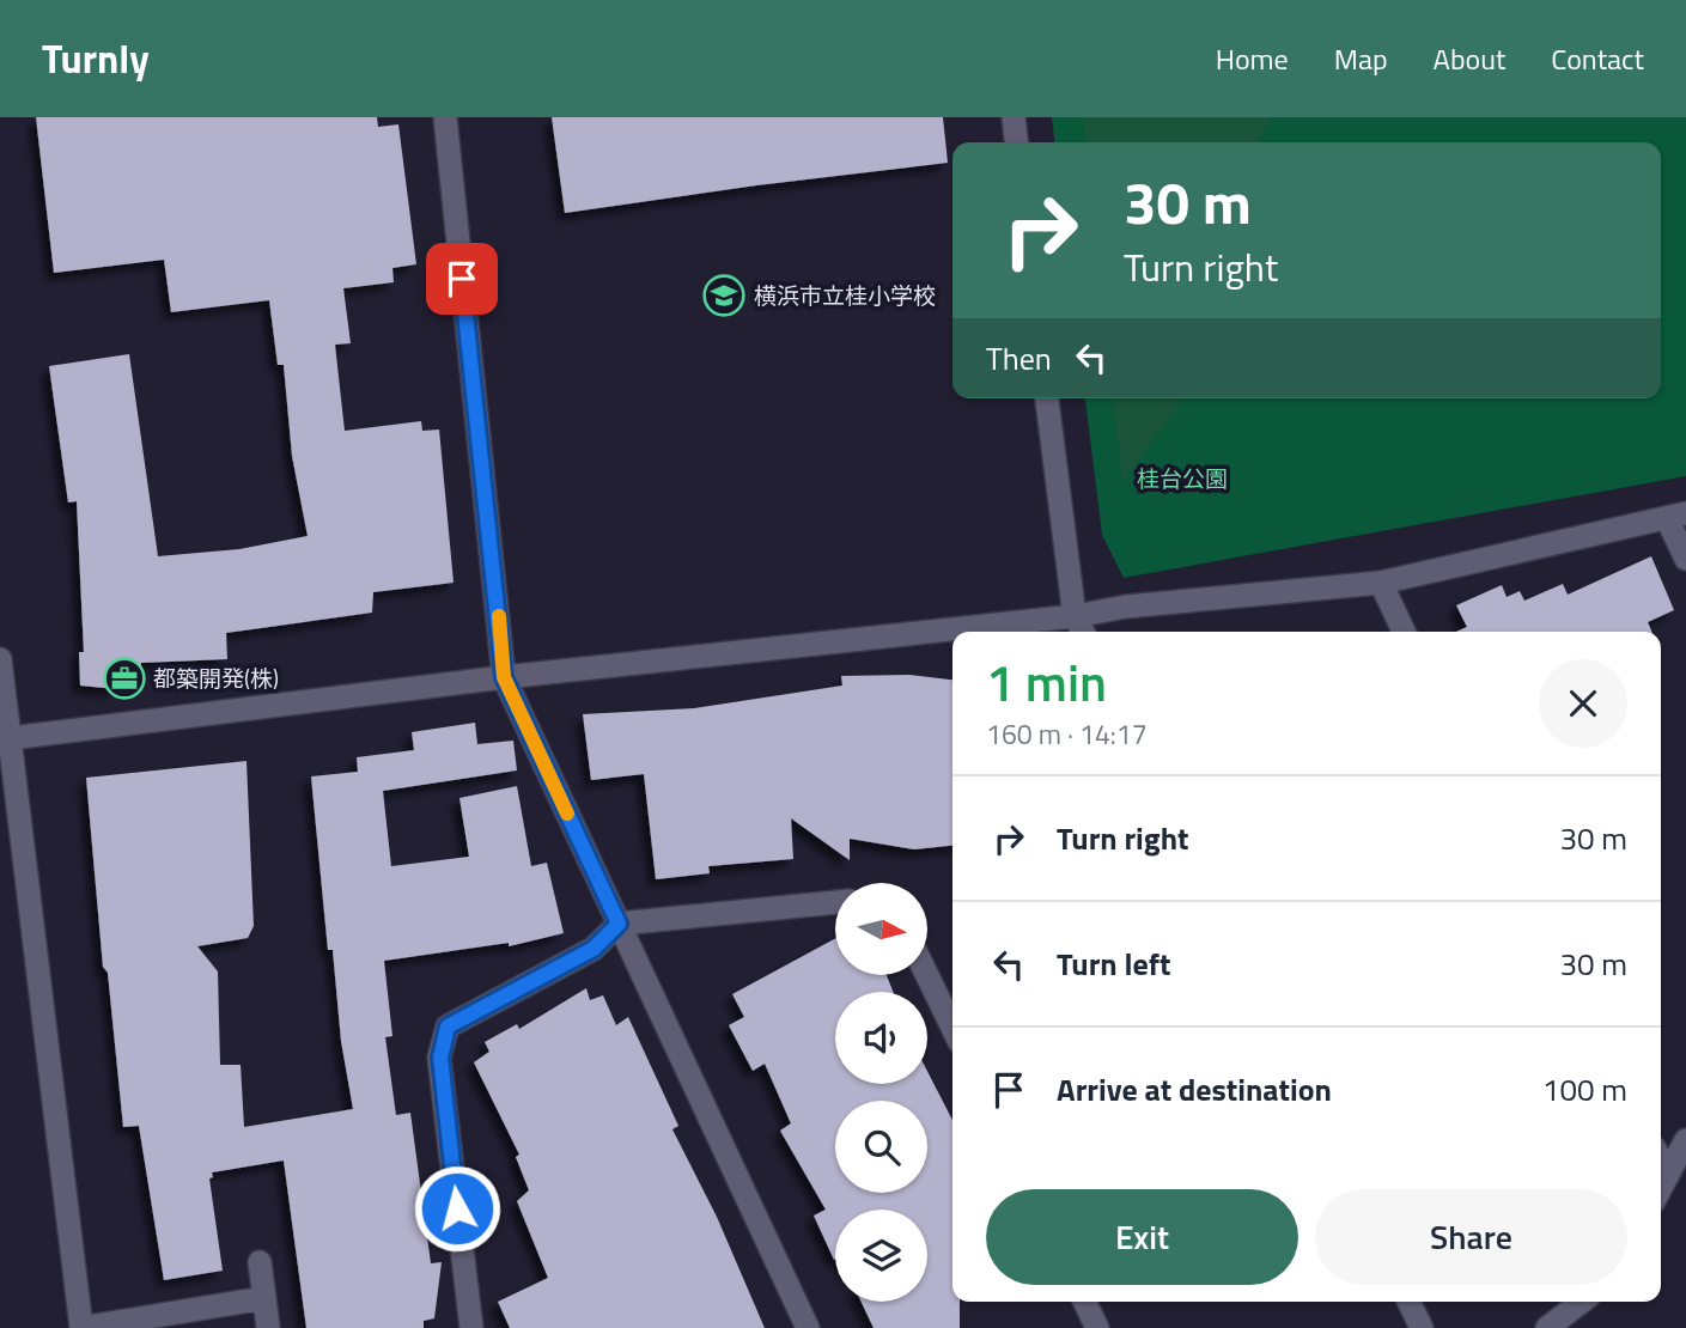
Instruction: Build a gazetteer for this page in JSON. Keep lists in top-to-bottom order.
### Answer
{
  "parks": ["桂台公園"],
  "places": {
    "school or university": ["横浜市立桂小学校"],
    "office": ["都築開発(株)"]
  },
  "north": "right",
  "page": {
    "header": "Turnly",
    "nav": [
      "Home",
      "Map",
      "About",
      "Contact"
    ],
    "turn": ["30 m", "Turn right"],
    "then": "Then",
    "heading": ["1 min", "160 m · 14:17"],
    "list": [
      {
        "name": "Turn right",
        "value": "30 m"
      },
      {
        "name": "Turn left",
        "value": "30 m"
      },
      {
        "name": "Arrive at destination",
        "value": "100 m"
      }
    ],
    "buttons": ["Exit", "Share"]
  }
}
